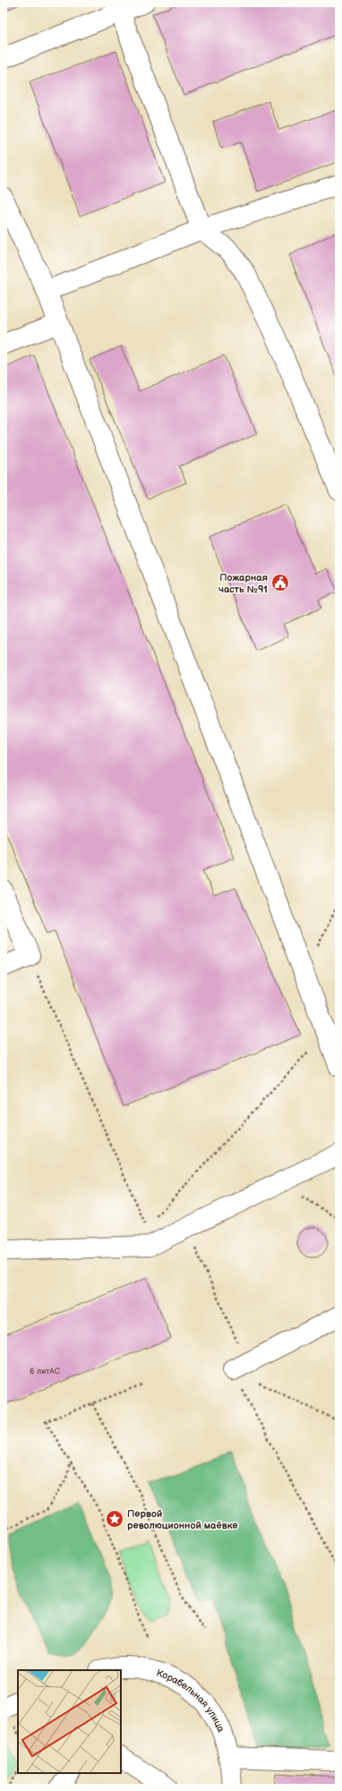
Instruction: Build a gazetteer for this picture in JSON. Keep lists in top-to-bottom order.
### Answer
{
  "streets": {
    "street": ["Корабельная улица"]
  },
  "places": {
    "public building": ["Пожарная часть №91"],
    "place": ["Первой революционной маёвке"]
  },
  "house_numbers": ["6 литАС"]
}
